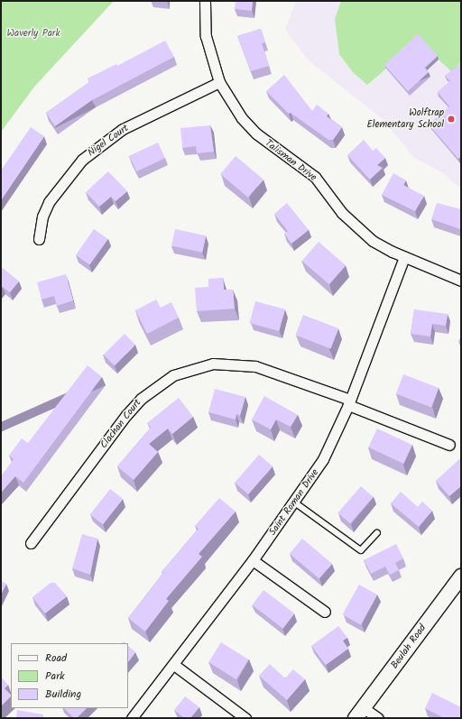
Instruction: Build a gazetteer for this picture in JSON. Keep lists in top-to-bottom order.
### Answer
{
  "streets": {
    "main road": ["Beulah Road"],
    "street": [
      "Nigel Court",
      "Talisman Drive",
      "Clachan Court",
      "Saint Roman Drive"
    ]
  },
  "crossings": [
    ["Nigel Court", "Talisman Drive"],
    ["Talisman Drive", "Saint Roman Drive"],
    ["Clachan Court", "Saint Roman Drive"]
  ],
  "parks": ["Waverly Park"],
  "places": ["Wolftrap Elementary School"],
  "legend": ["Road", "Park", "Building"]
}
